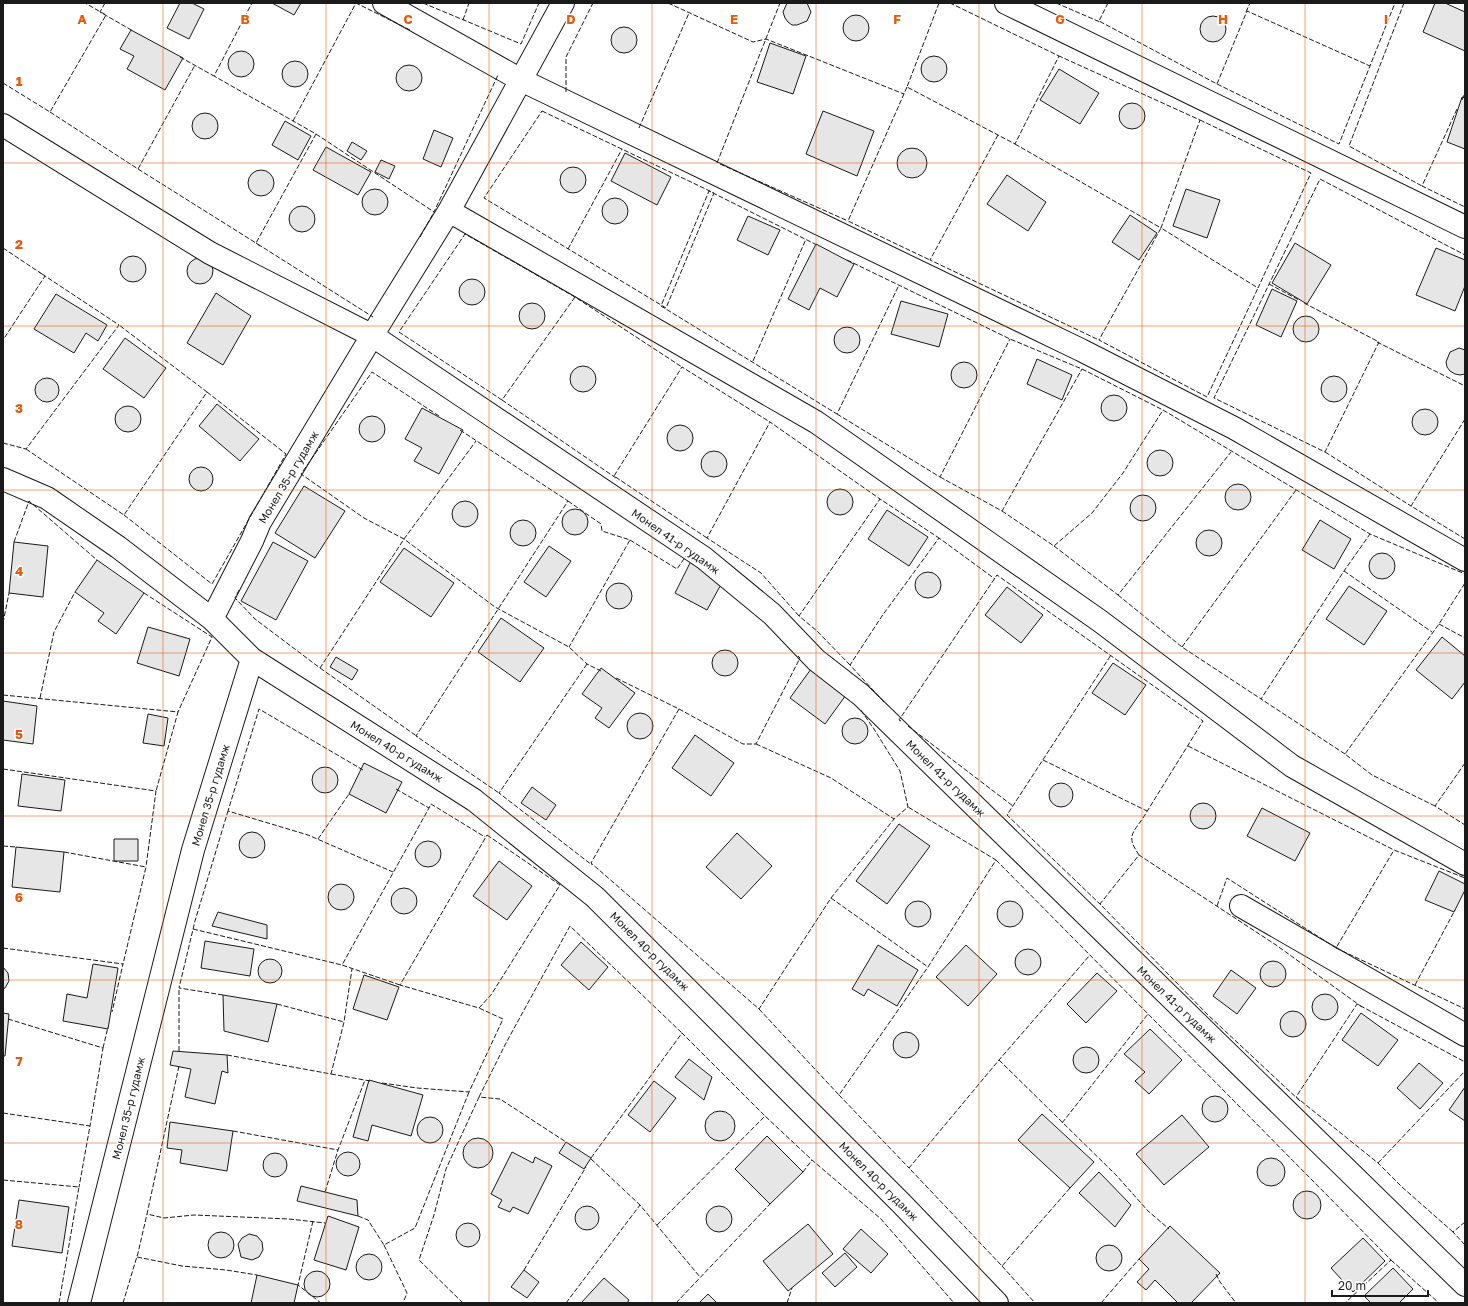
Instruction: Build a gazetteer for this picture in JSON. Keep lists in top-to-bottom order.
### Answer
{
  "streets": {
    "street": ["Монел 35-р гудамж", "Монел 41-р гудамж", "Монел 40-р гудамж"]
  },
  "crossings": [
    ["Монел 35-р гудамж", "Монел 41-р гудамж"],
    ["Монел 35-р гудамж", "Монел 40-р гудамж"]
  ],
  "scale_bar": "20 m",
  "grid": {
    "columns": [
      "A",
      "B",
      "C",
      "D",
      "E",
      "F",
      "G",
      "H",
      "I"
    ],
    "rows": [
      "1",
      "2",
      "3",
      "4",
      "5",
      "6",
      "7",
      "8"
    ]
  }
}
